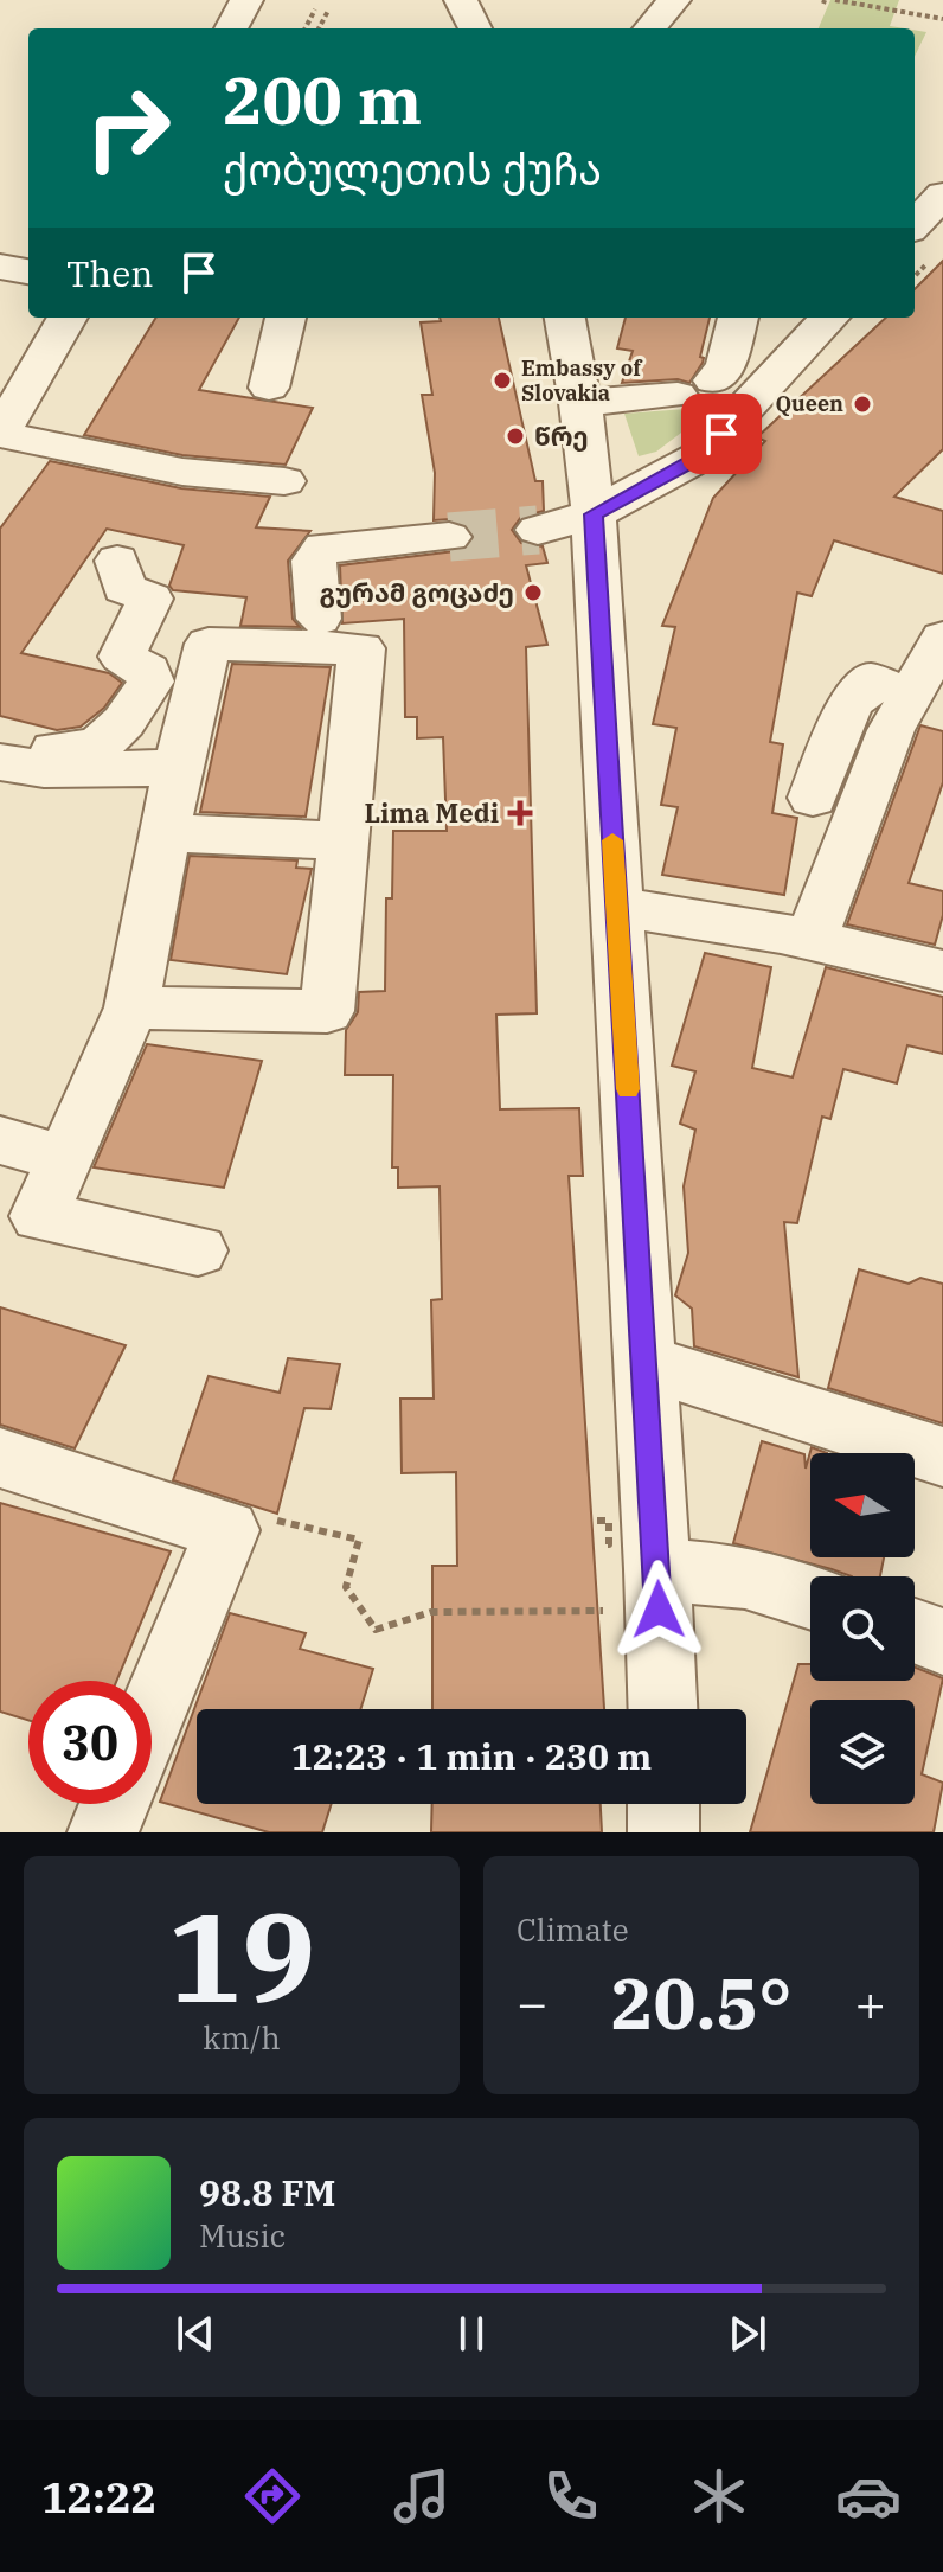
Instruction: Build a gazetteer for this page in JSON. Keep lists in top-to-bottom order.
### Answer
{
  "places": {
    "other": [
      "Embassy of Slovakia",
      "Queen",
      "წრე",
      "გურამ გოცაძე"
    ],
    "health": ["Lima Medi"]
  },
  "north": "left",
  "page": {
    "turn": ["200 m", "ქობულეთის ქუჩა"],
    "then": "Then",
    "limit": "30",
    "trip": "12:23 · 1 min · 230 m",
    "tile": [
      ["19", "km/h"],
      "Climate"
    ],
    "heat": ["−", "20.5°", "+"],
    "song": ["98.8 FM", "Music"],
    "tabs": "12:22"
  }
}
